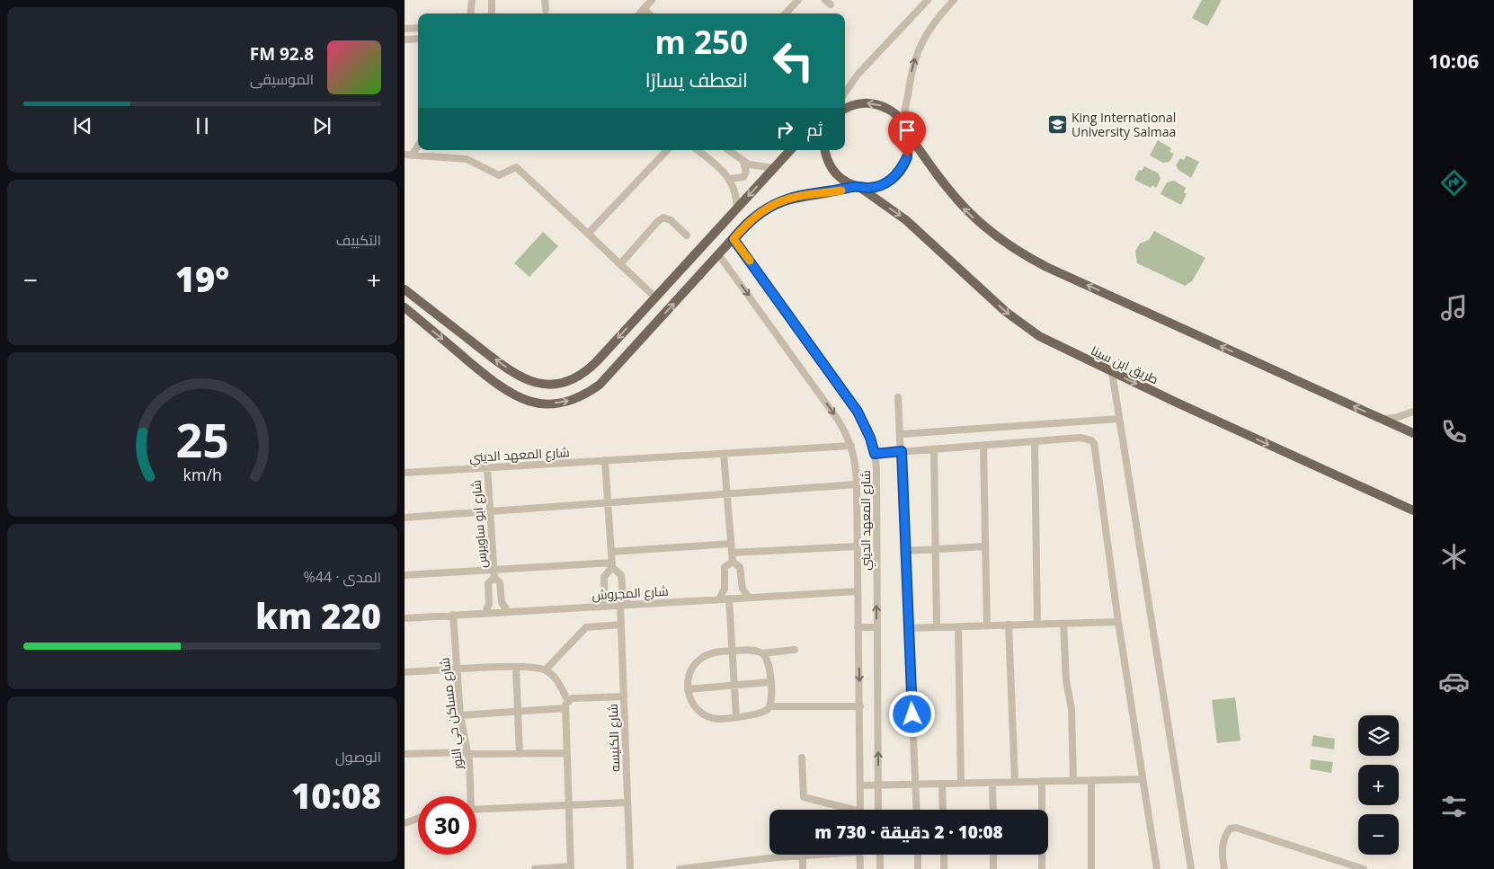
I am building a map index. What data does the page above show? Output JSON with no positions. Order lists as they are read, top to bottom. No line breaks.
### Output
{"streets":{"main road":["طريق ابن سينا"],"street":["شارع المعهد الديني","شارع ابو ساويرس","شارع المجروش","شارع مساكن حي النور","شارع الكنيسه"]},"crossings":[["شارع المعهد الديني","شارع ابو ساويرس"],["شارع المعهد الديني","شارع المجروش"],["شارع ابو ساويرس","شارع المجروش"],["شارع المجروش","شارع مساكن حي النور"],["شارع المجروش","شارع الكنيسه"]],"places":{"school or university":["King International University Salmaa"]},"page":{"tabs":"10:06","turn":["250 m","انعطف يسارًا"],"song":["92.8 FM","الموسيقى"],"then":"ثم","tile":["التكييف",["المدى · 44%","220 km"],["الوصول","10:08"]],"heat":["−","19°","+"],"map_buttons":["+","−"],"limit":"30","trip":"10:08 · 2 دقيقة · 730 m","gauge":["25","km/h"]}}
